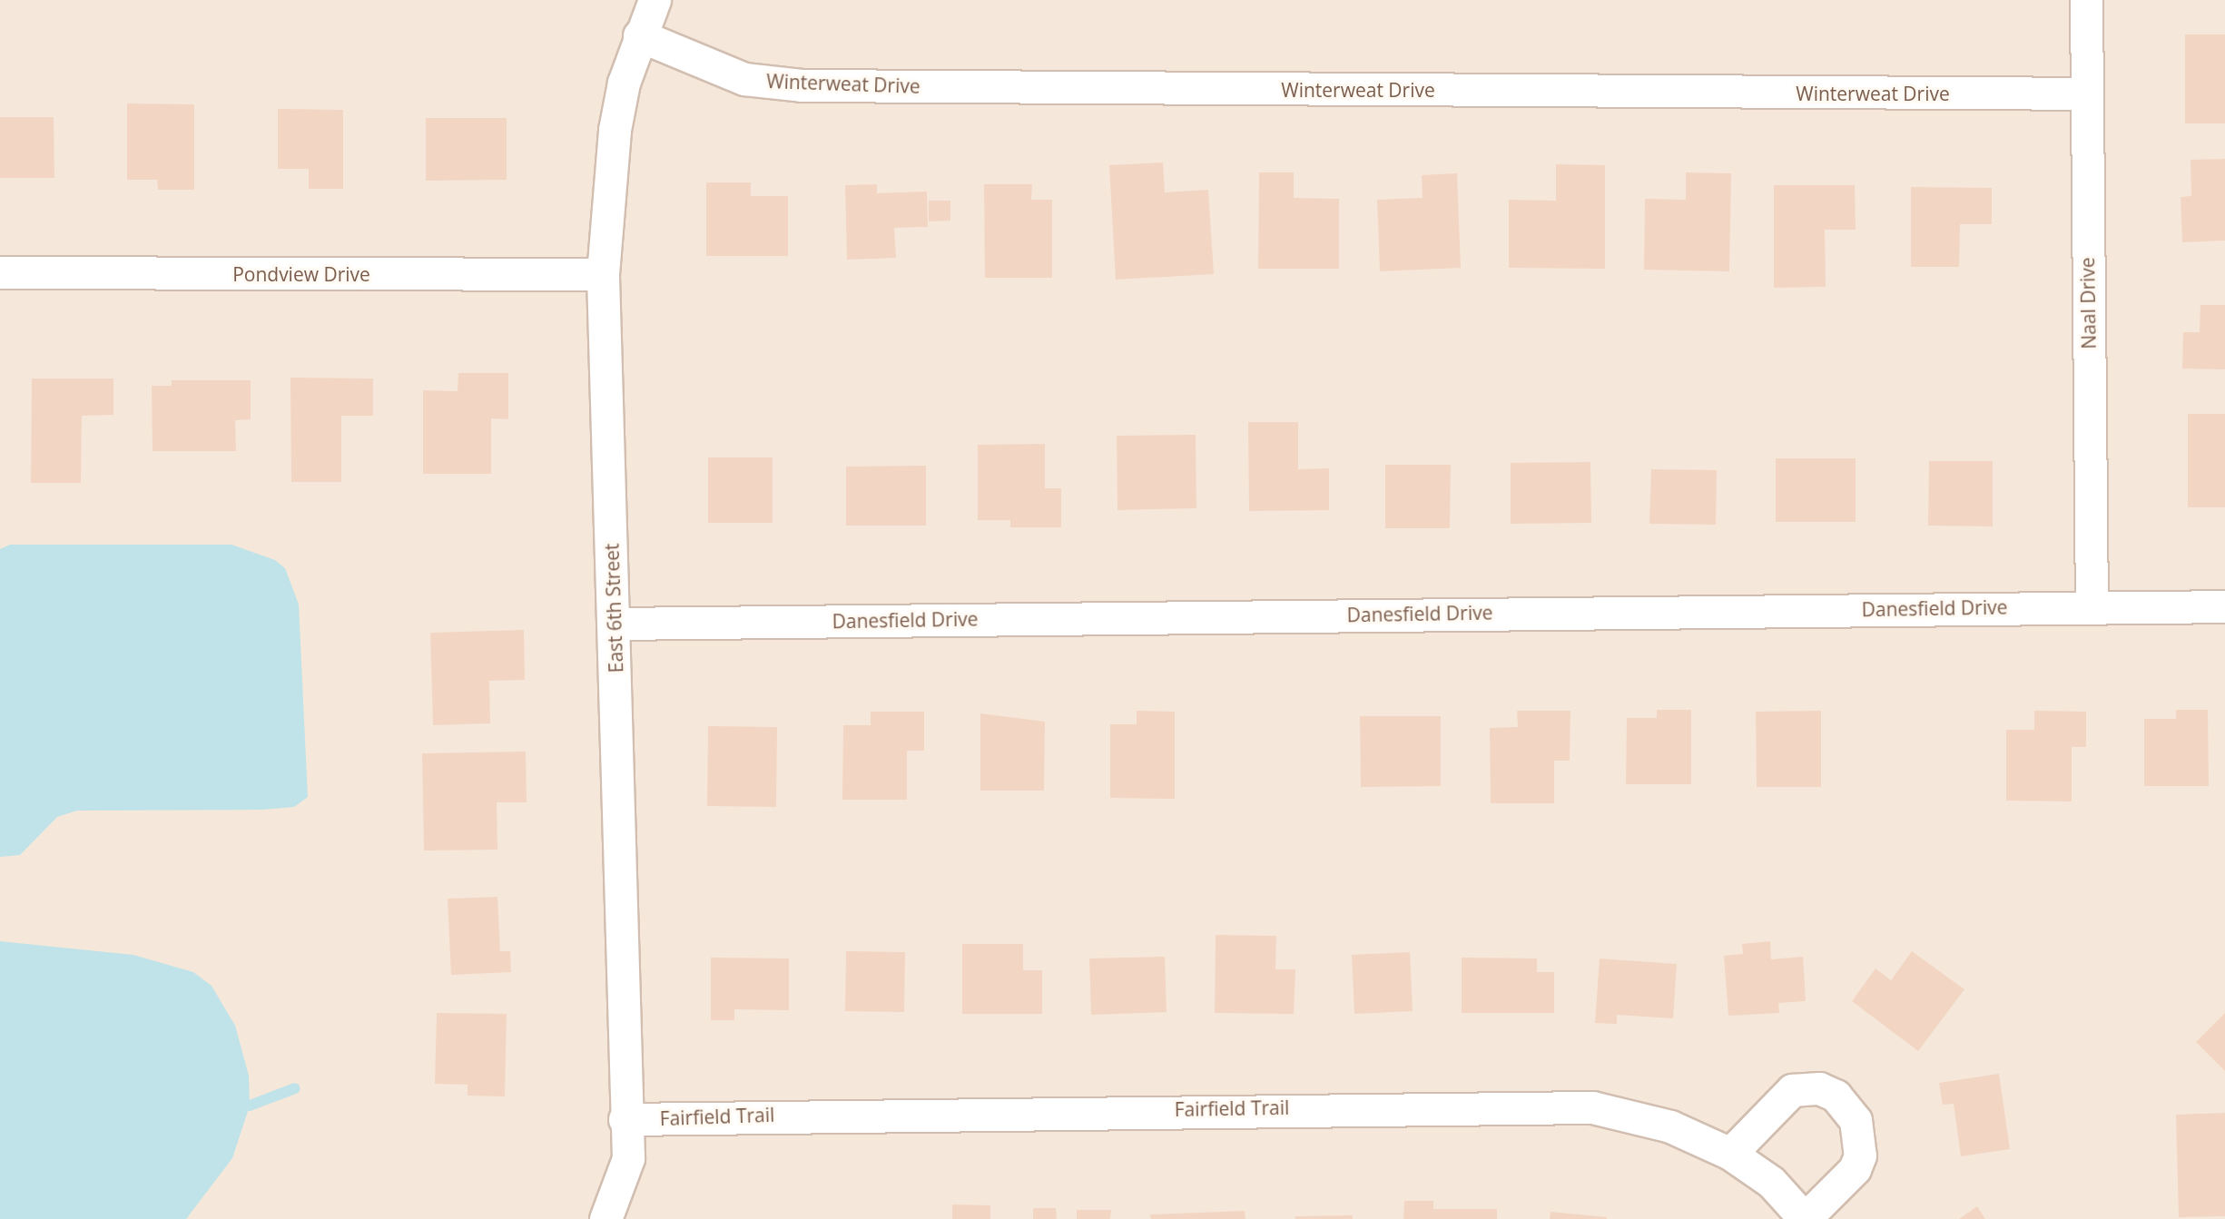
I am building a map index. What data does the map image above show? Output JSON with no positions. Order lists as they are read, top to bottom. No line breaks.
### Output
{"streets":{"street":["Winterweat Drive","Pondview Drive","Naal Drive","East 6th Street","Danesfield Drive","Fairfield Trail"]},"crossings":[["Winterweat Drive","Naal Drive"],["Winterweat Drive","East 6th Street"],["Pondview Drive","East 6th Street"],["Naal Drive","Danesfield Drive"],["East 6th Street","Danesfield Drive"],["East 6th Street","Fairfield Trail"]]}
